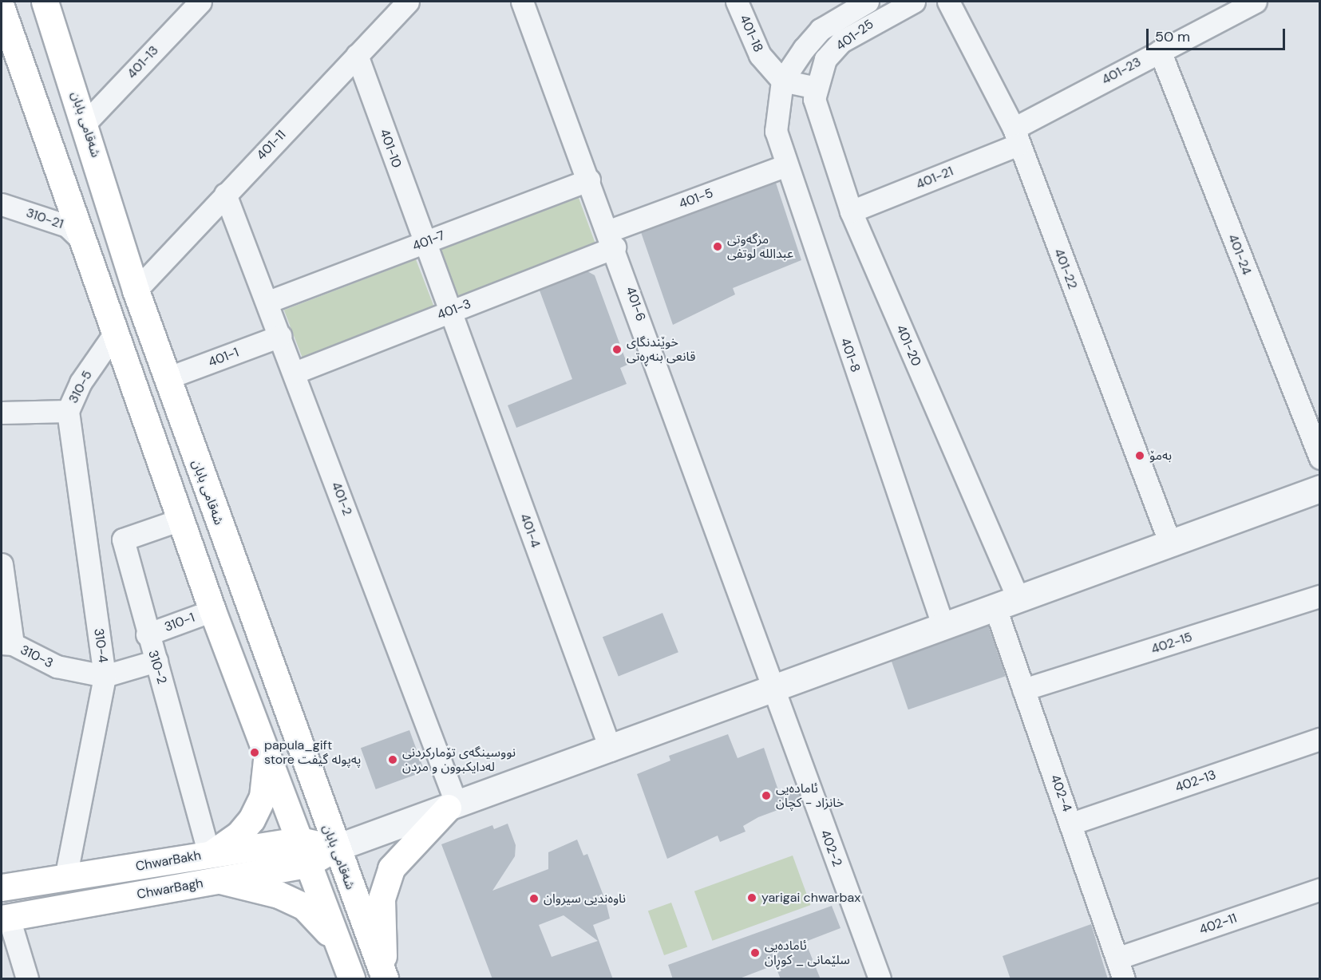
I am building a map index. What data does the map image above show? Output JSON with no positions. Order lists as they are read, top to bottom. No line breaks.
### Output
{"streets":{"main road":["شەقامی بابان","ChwarBakh","ChwarBagh"],"street":["401-18","401-25","401-13","401-23","401-11","401-10","401-21","401-5","310-21","401-7","401-24","401-22","401-6","401-3","401-20","401-8","401-1","310-5","401-2","401-4","310-1","402-15","310-4","310-3","310-2","402-13","402-4","402-2","402-11"]},"crossings":[["401-18","401-25"],["401-18","401-8"],["401-25","401-20"],["401-25","401-8"],["401-13","شەقامی بابان"],["401-23","401-21"],["401-23","401-24"],["401-23","401-22"],["شەقامی بابان","401-11"],["شەقامی بابان","401-1"],["شەقامی بابان","ChwarBakh"],["شەقامی بابان","ChwarBagh"],["401-11","401-10"],["401-11","401-2"],["401-10","401-7"],["401-10","401-3"],["401-10","401-4"],["401-21","401-22"],["401-21","401-20"],["401-5","401-6"],["401-5","401-3"],["401-5","401-8"],["401-7","401-6"],["401-7","401-2"],["401-6","401-3"],["401-6","402-2"],["401-3","401-2"],["401-3","401-4"],["401-20","402-4"],["401-1","401-2"],["310-5","310-4"],["310-1","310-2"],["402-15","402-4"],["310-4","310-3"],["310-4","ChwarBakh"],["310-3","310-2"],["310-2","ChwarBakh"],["402-13","402-4"],["402-4","402-11"],["ChwarBakh","ChwarBagh"]],"places":["مزگەوتی عبداللە لوتفی","خوێندنگای قانعی بنەڕەتی","بەمۆ","papula_gift store پەپولە گیفت","نووسینگەی تۆمارکردنی لەدایکبوون و مردن","ئامادەیی خانزاد - کچان","yarigai chwarbax","ناوەندیی سیروان","ئامادەیی سلێمانی _ کوڕان"],"scale_bar":"50 m"}
